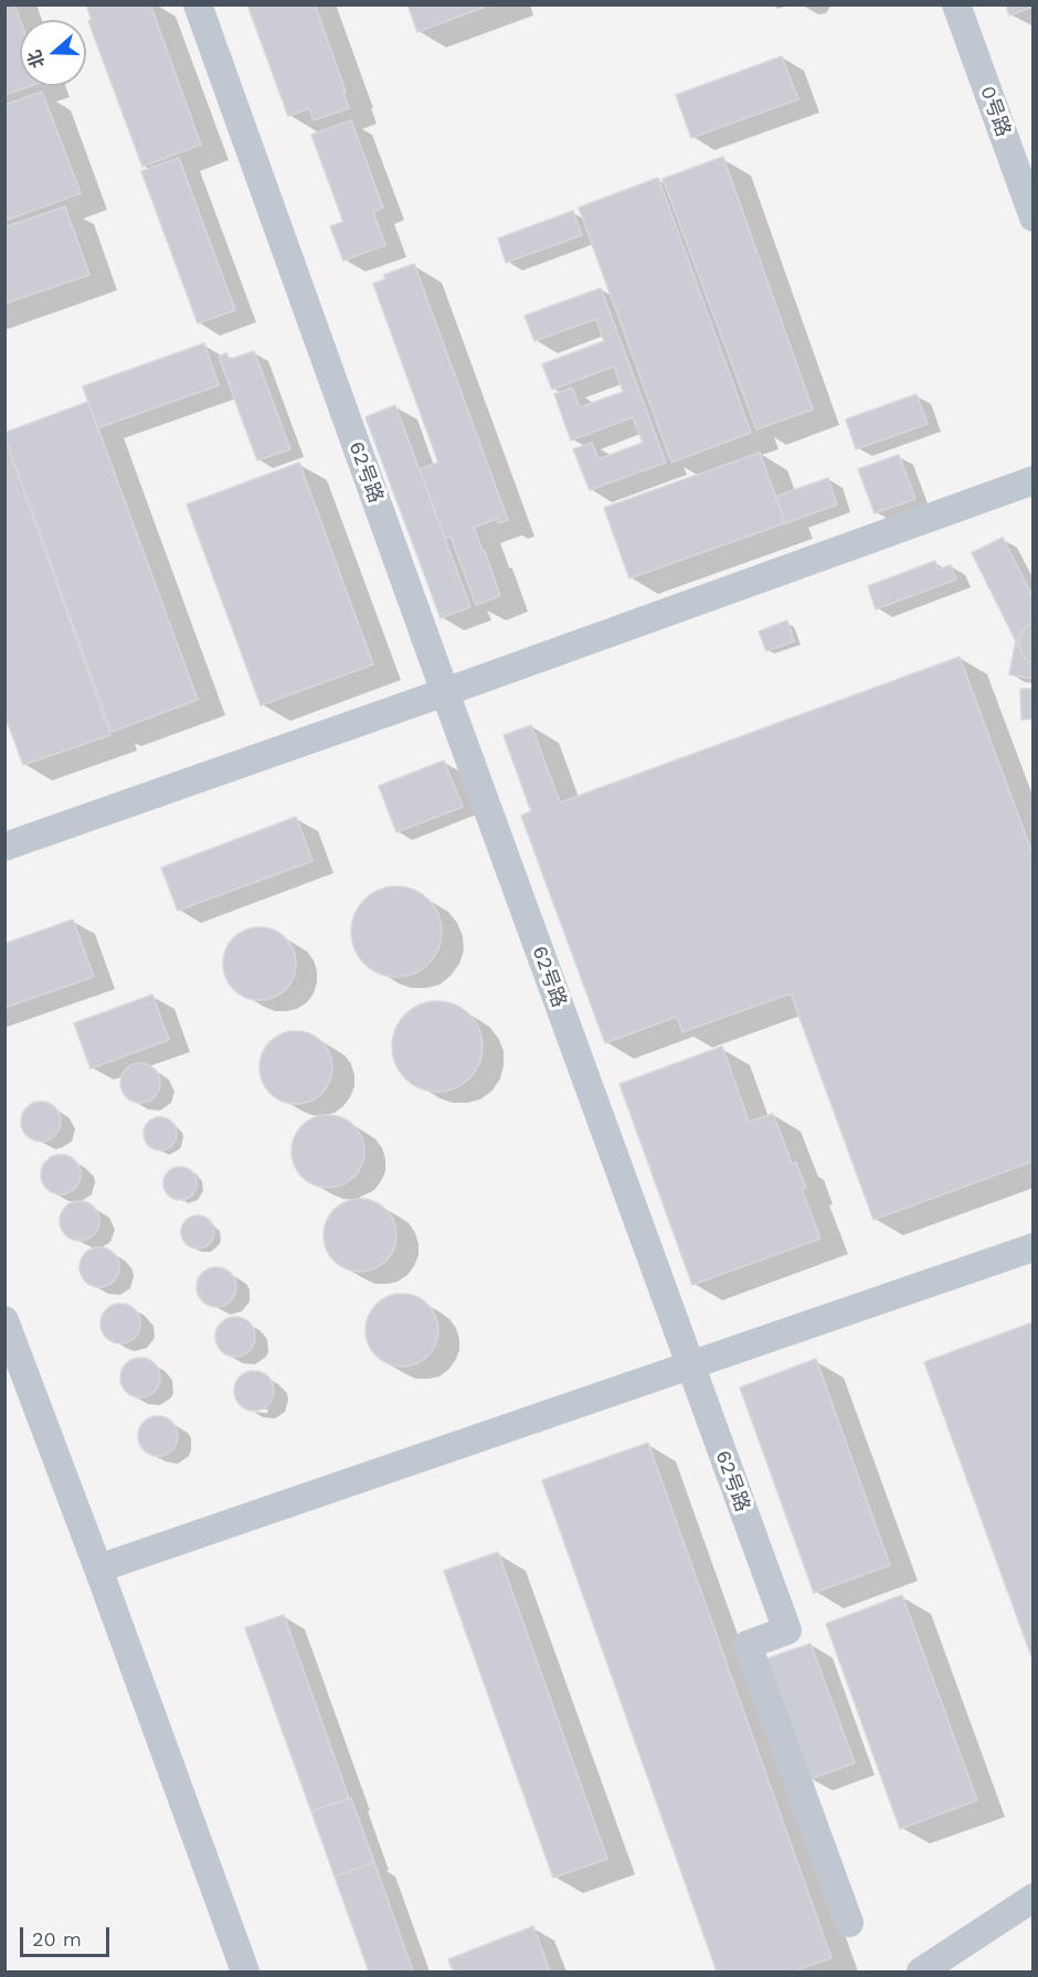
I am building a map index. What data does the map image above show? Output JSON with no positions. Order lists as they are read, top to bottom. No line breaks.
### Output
{"streets":{"street":["0号路","62号路"]},"scale_bar":"20 m","north":"left"}
